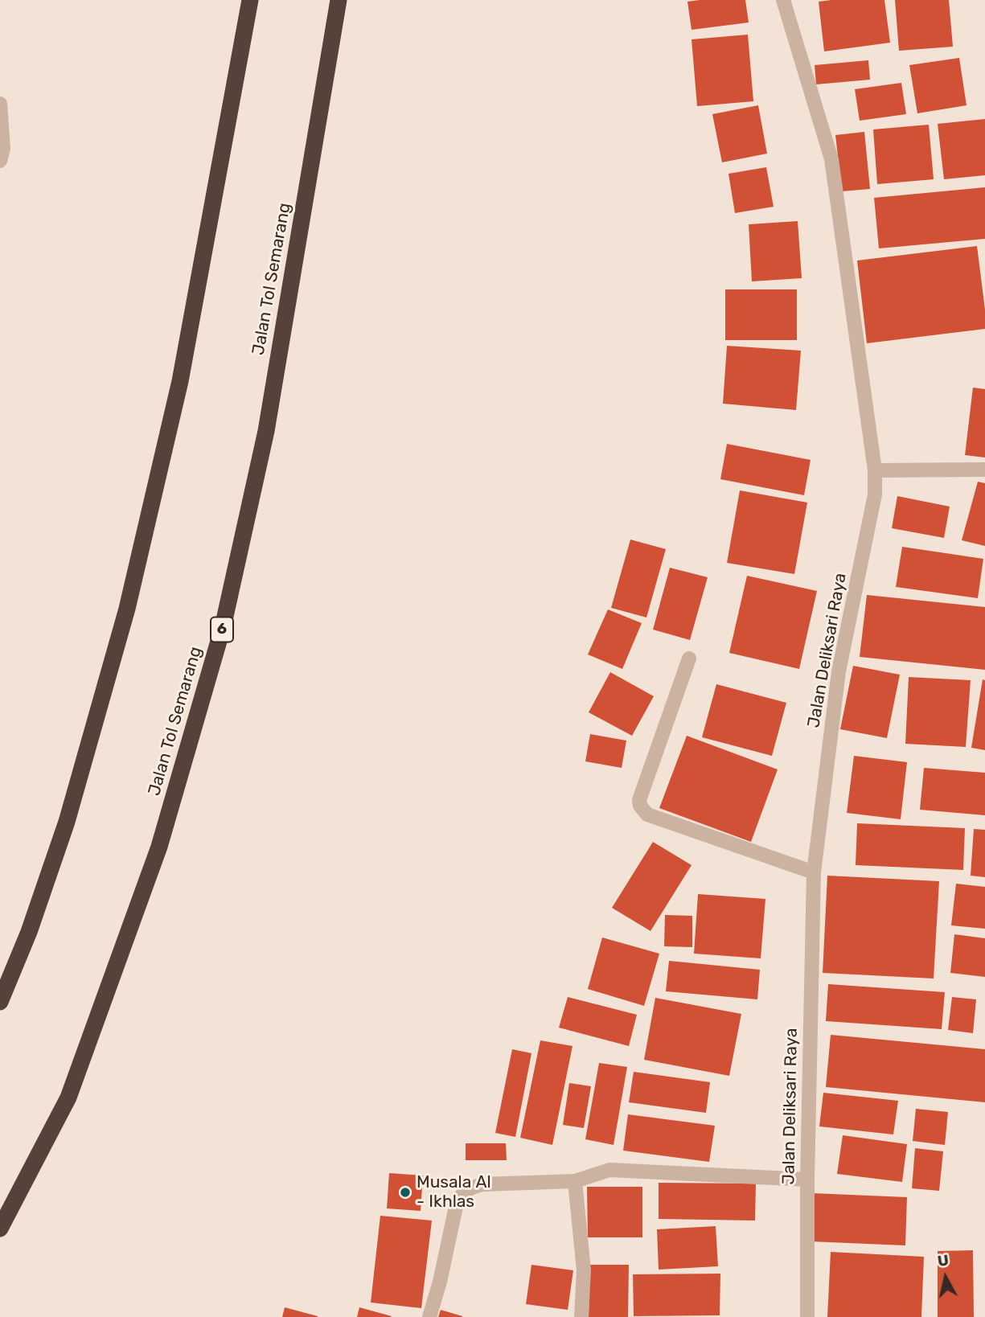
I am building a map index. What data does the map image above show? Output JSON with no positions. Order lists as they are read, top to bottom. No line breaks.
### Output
{"streets":{"highway":["Jalan Tol Semarang","6"],"street":["Jalan Deliksari Raya"]},"places":["Musala Al - Ikhlas"],"north":"top"}
